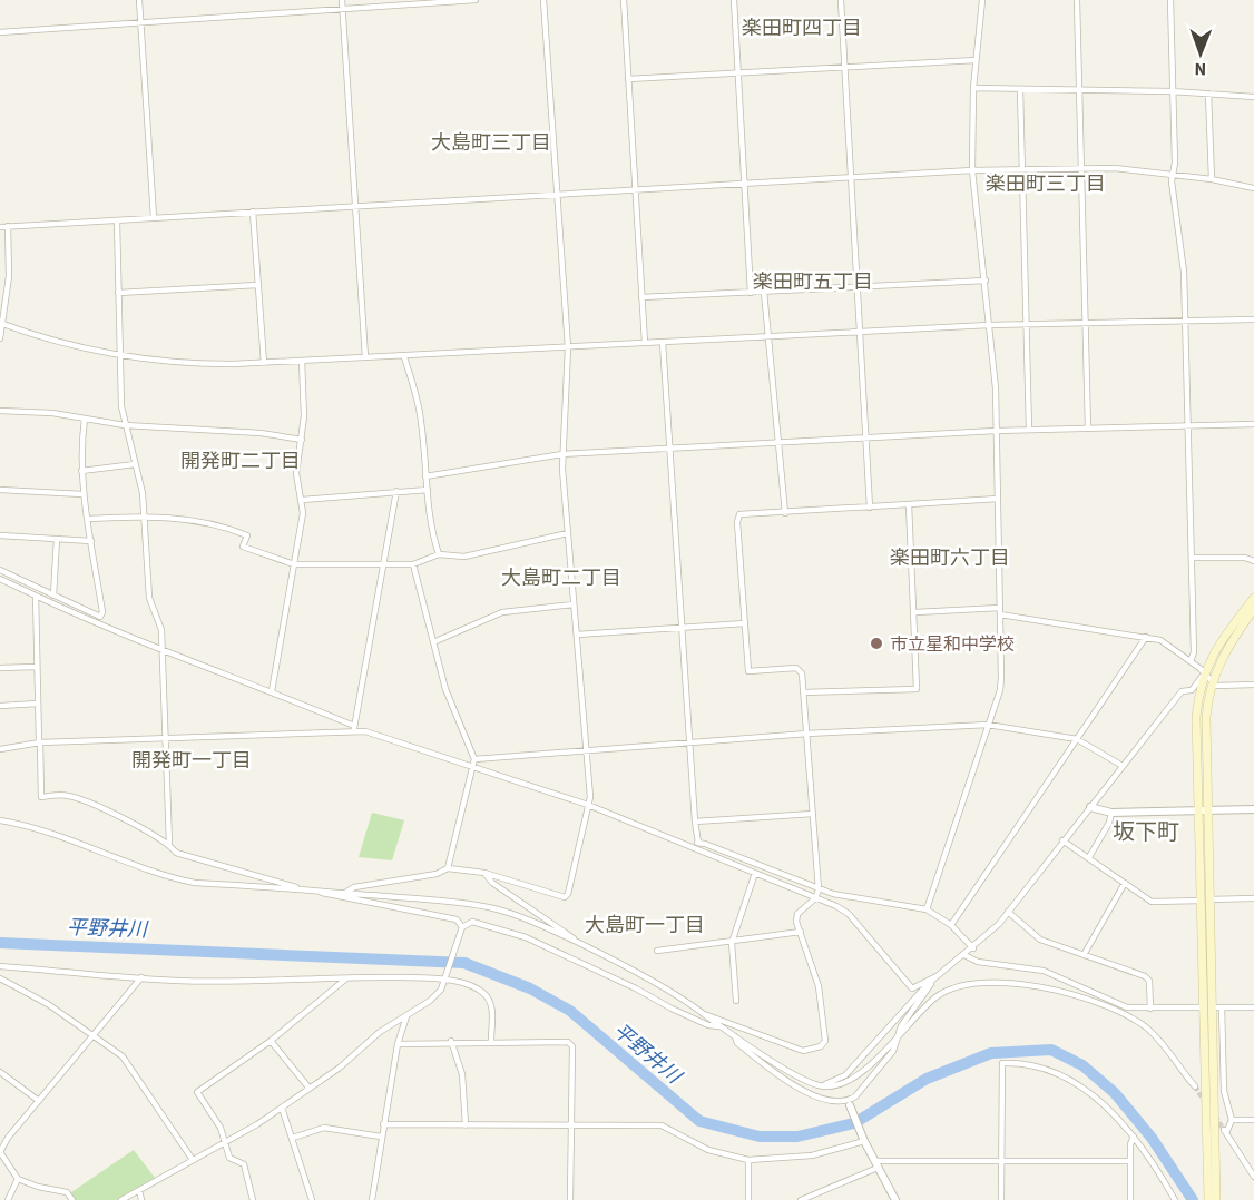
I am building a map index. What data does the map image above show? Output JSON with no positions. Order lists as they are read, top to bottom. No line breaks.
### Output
{"districts":["楽田町四丁目","大島町三丁目","楽田町三丁目","楽田町五丁目","開発町二丁目","楽田町六丁目","大島町二丁目","開発町一丁目","坂下町","大島町一丁目"],"water":["平野井川"],"places":["市立星和中学校"],"north":"bottom"}
